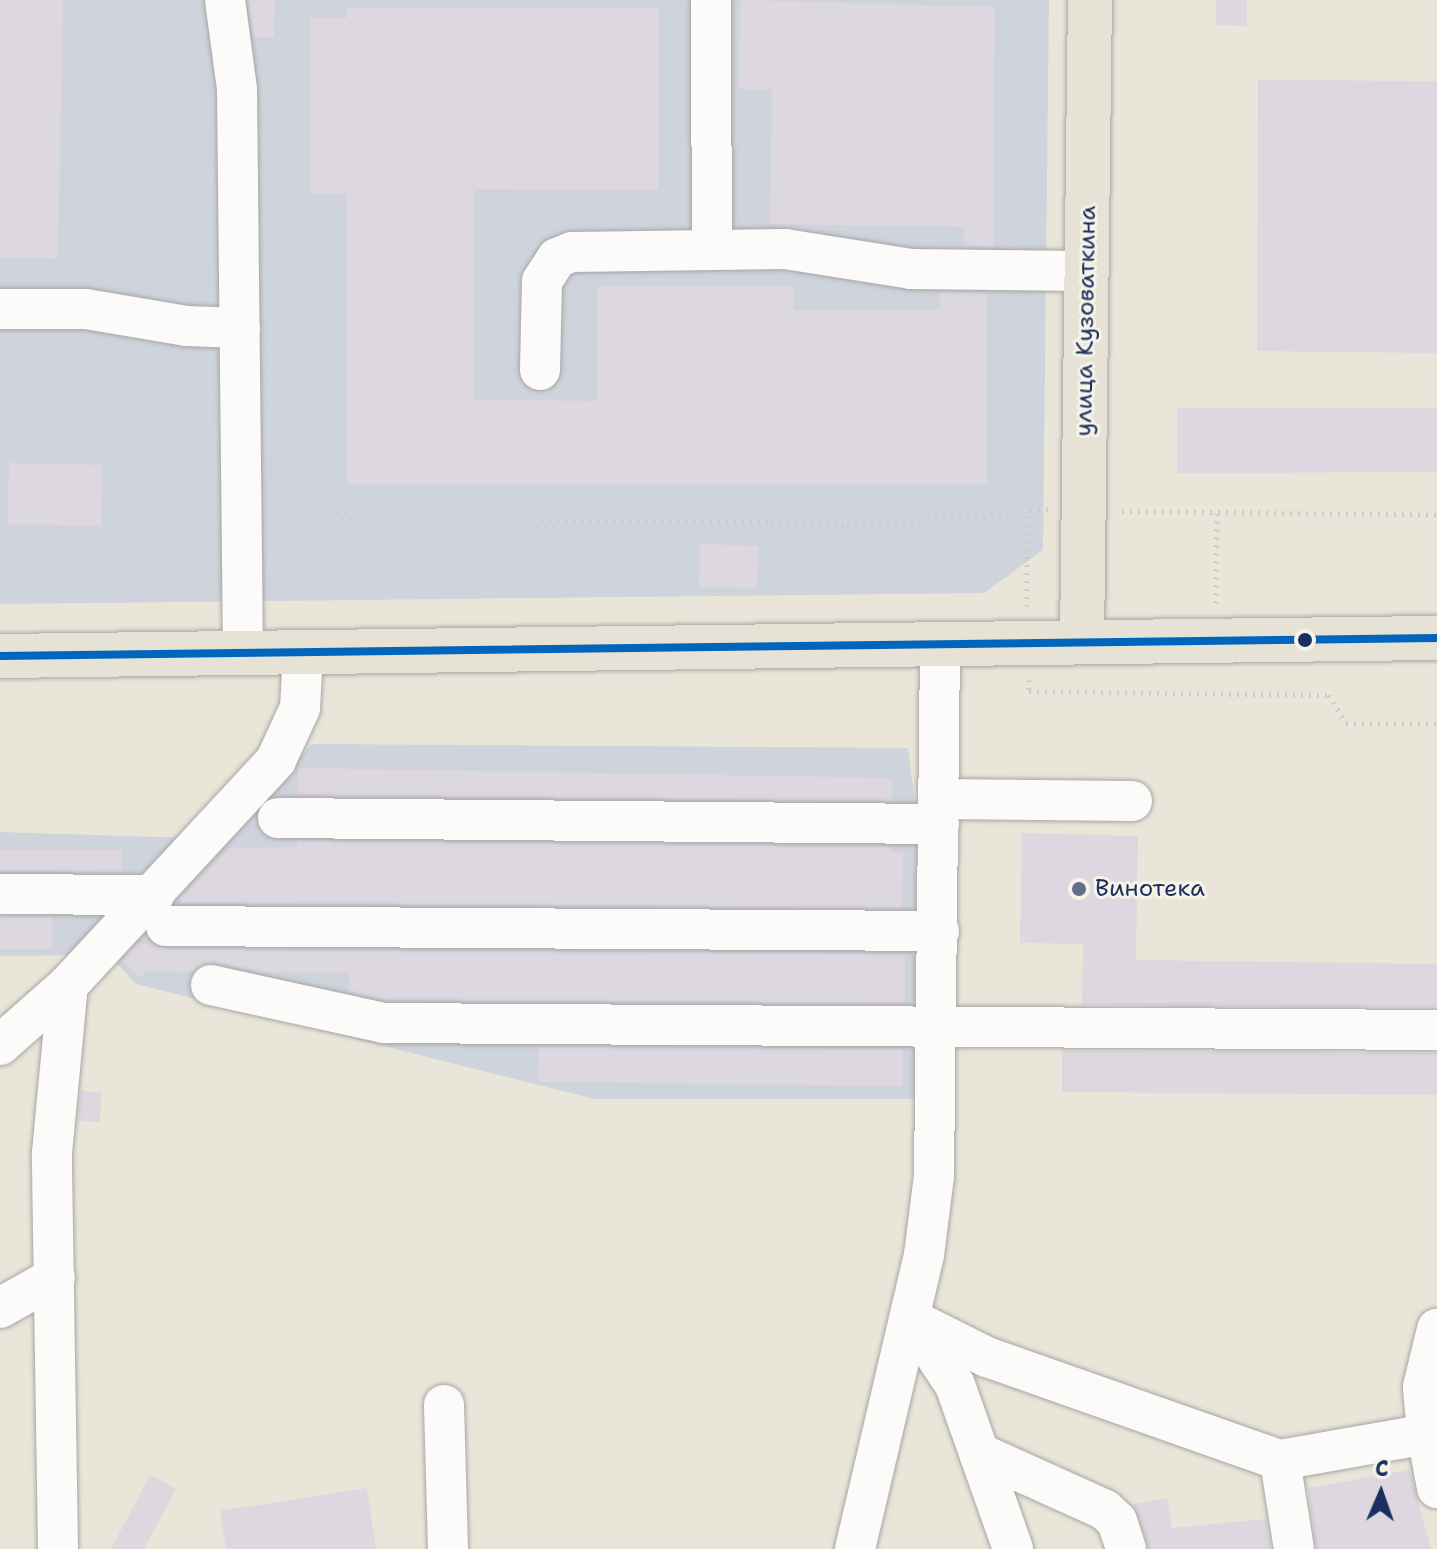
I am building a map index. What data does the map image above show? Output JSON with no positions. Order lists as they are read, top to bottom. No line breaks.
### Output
{"streets":{"main road":["улица Кузоваткина"]},"places":["Винотека"],"north":"top"}
